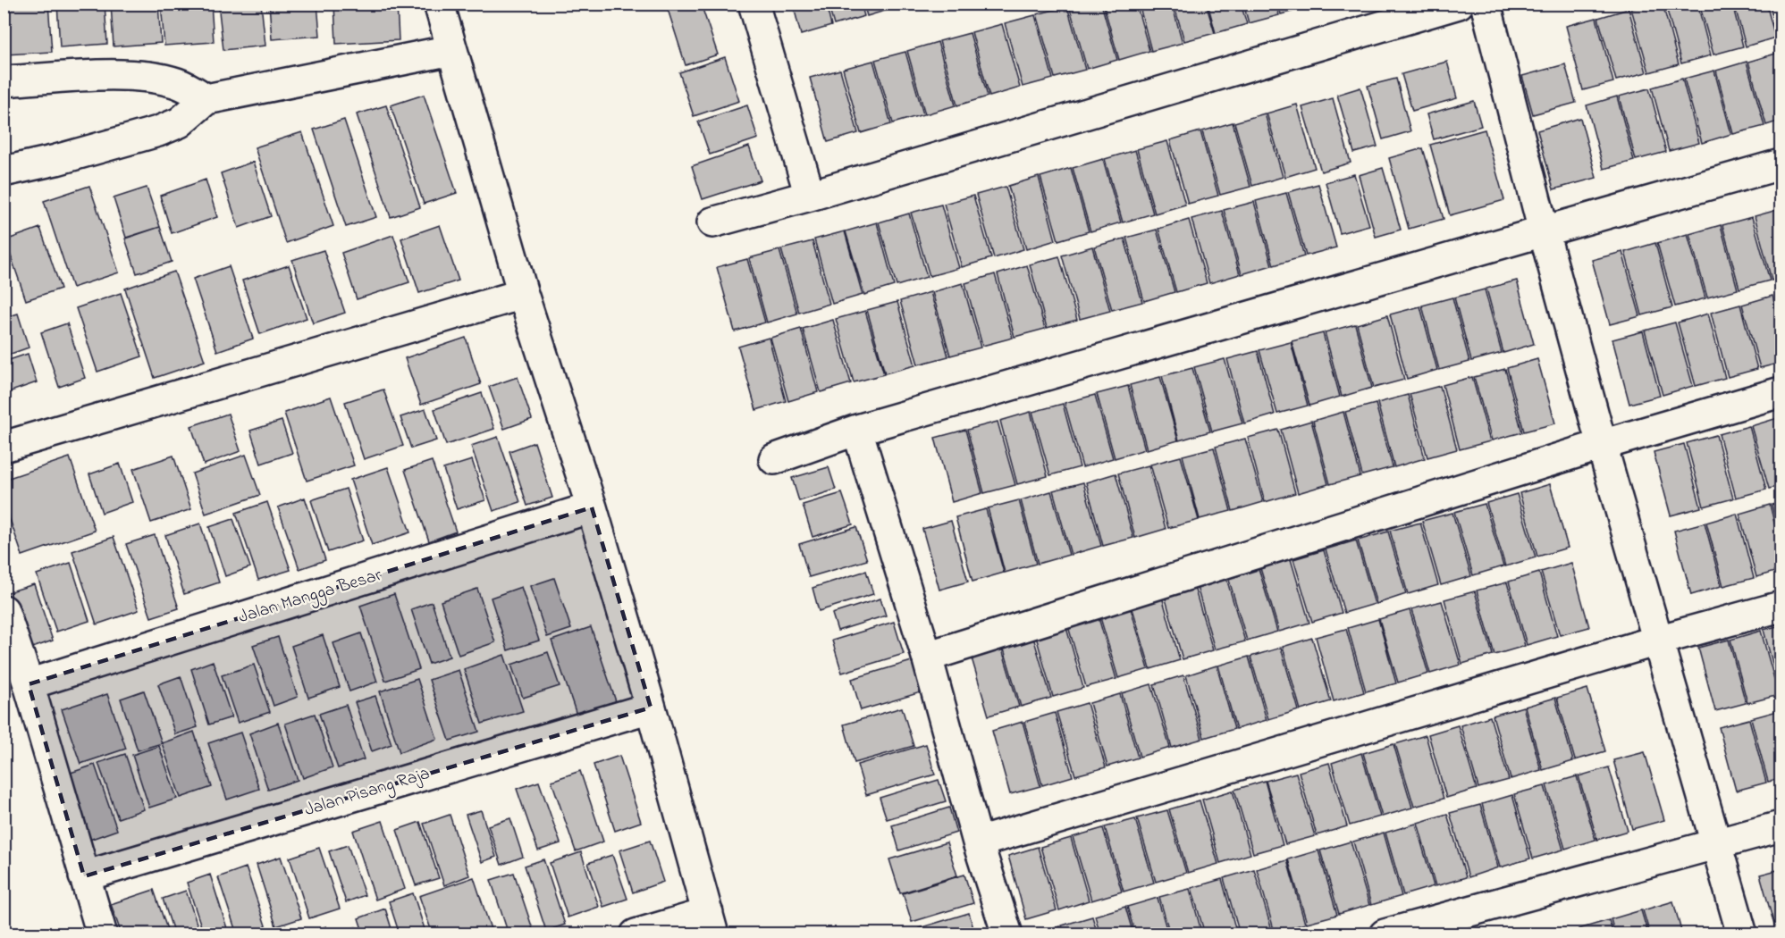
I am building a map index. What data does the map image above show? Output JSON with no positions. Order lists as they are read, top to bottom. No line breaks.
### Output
{"streets":{"street":["Jalan Mangga Besar","Jalan Pisang Raja"]}}
